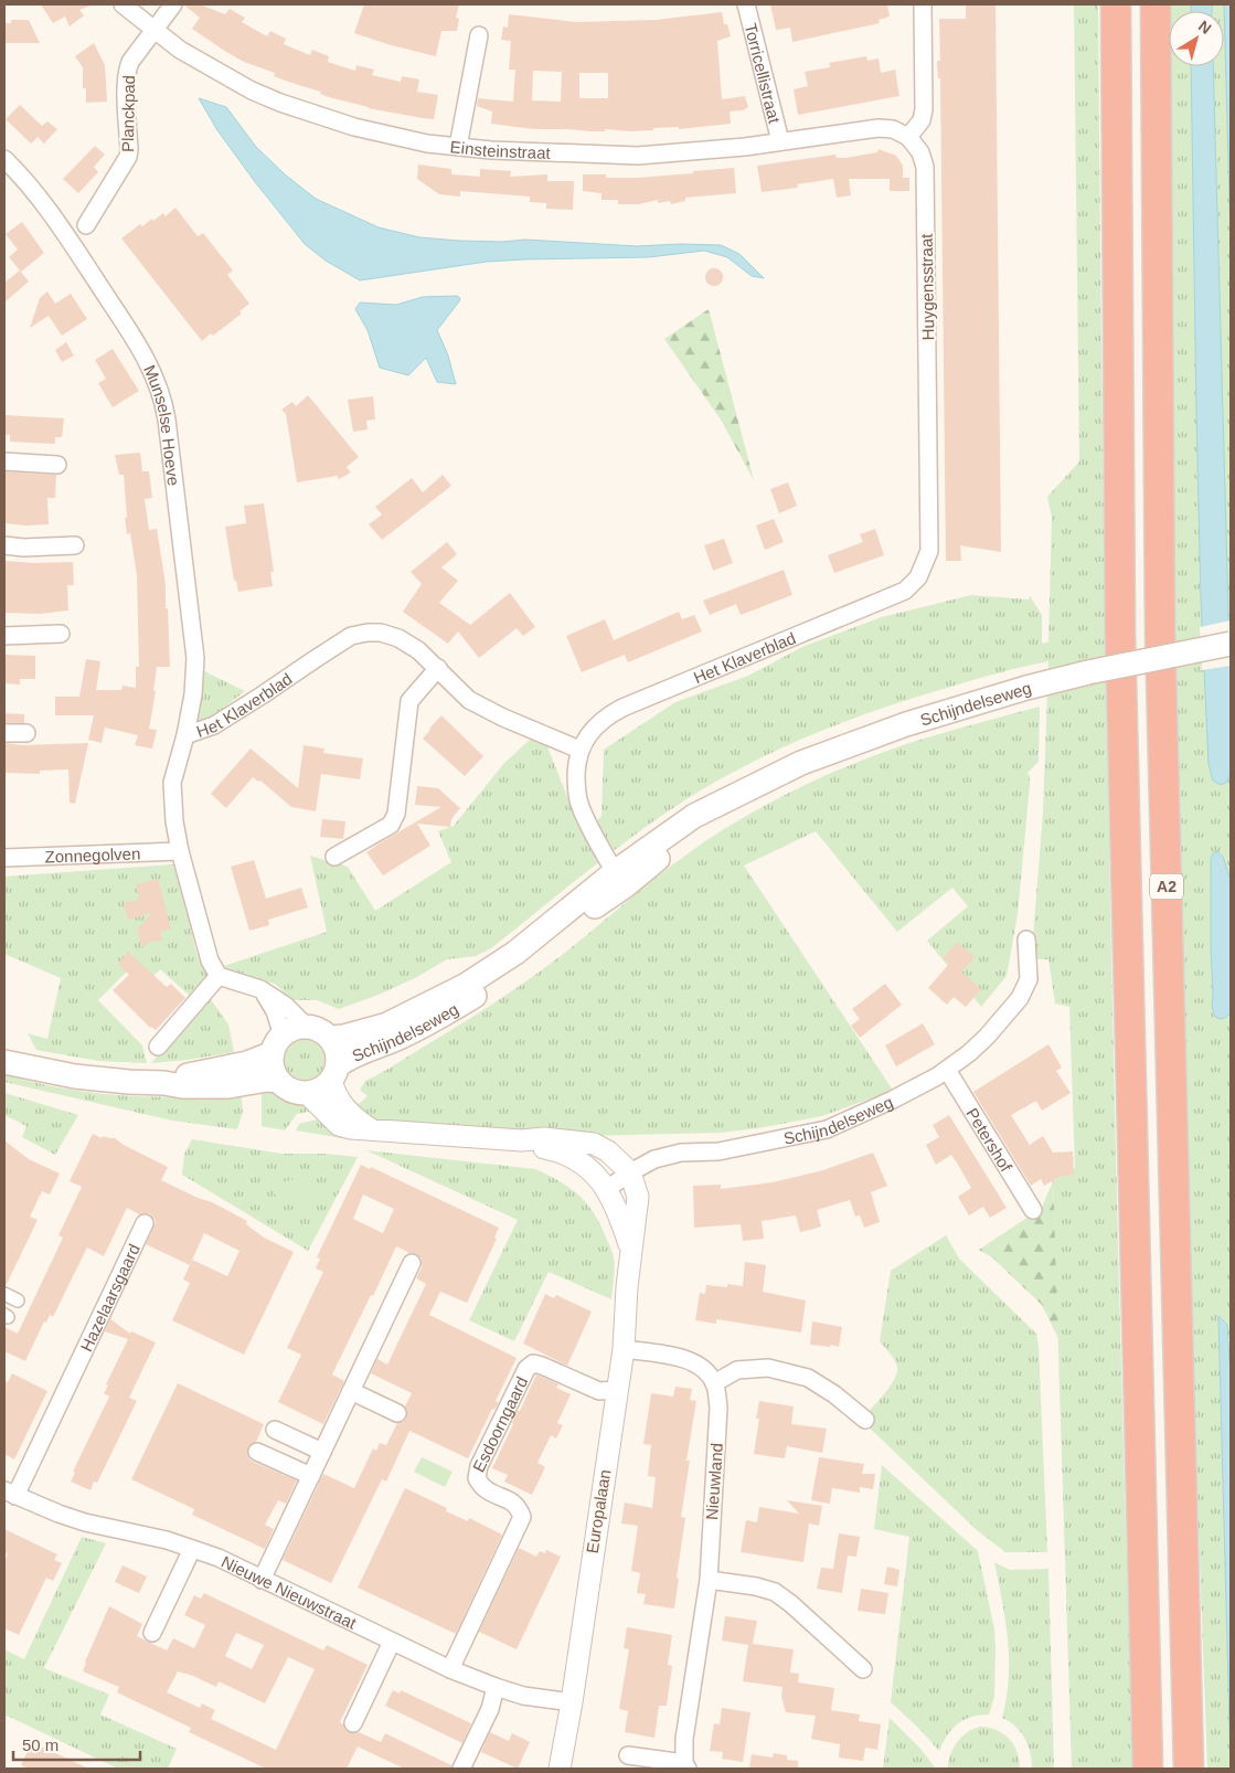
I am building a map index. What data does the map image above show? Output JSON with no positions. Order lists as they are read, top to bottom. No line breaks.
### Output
{"streets":{"highway":["A2"],"main road":["Schijndelseweg"],"street":["Torricellistraat","Planckpad","Einsteinstraat","Huygensstraat","Munselse Hoeve","Het Klaverblad","Zonnegolven","Petershof","Hazelaarsgaard","Esdoorngaard","Nieuwland","Europalaan","Nieuwe Nieuwstraat"]},"crossings":[["Torricellistraat","Einsteinstraat"],["Planckpad","Einsteinstraat"],["Einsteinstraat","Huygensstraat"],["Huygensstraat","Het Klaverblad"],["Munselse Hoeve","Het Klaverblad"],["Het Klaverblad","Schijndelseweg"],["Het Klaverblad","Zonnegolven"],["Schijndelseweg","Petershof"],["Schijndelseweg","Europalaan"],["Hazelaarsgaard","Nieuwe Nieuwstraat"],["Esdoorngaard","Europalaan"],["Esdoorngaard","Nieuwe Nieuwstraat"],["Europalaan","Nieuwe Nieuwstraat"]],"scale_bar":"50 m","north":"top right"}
